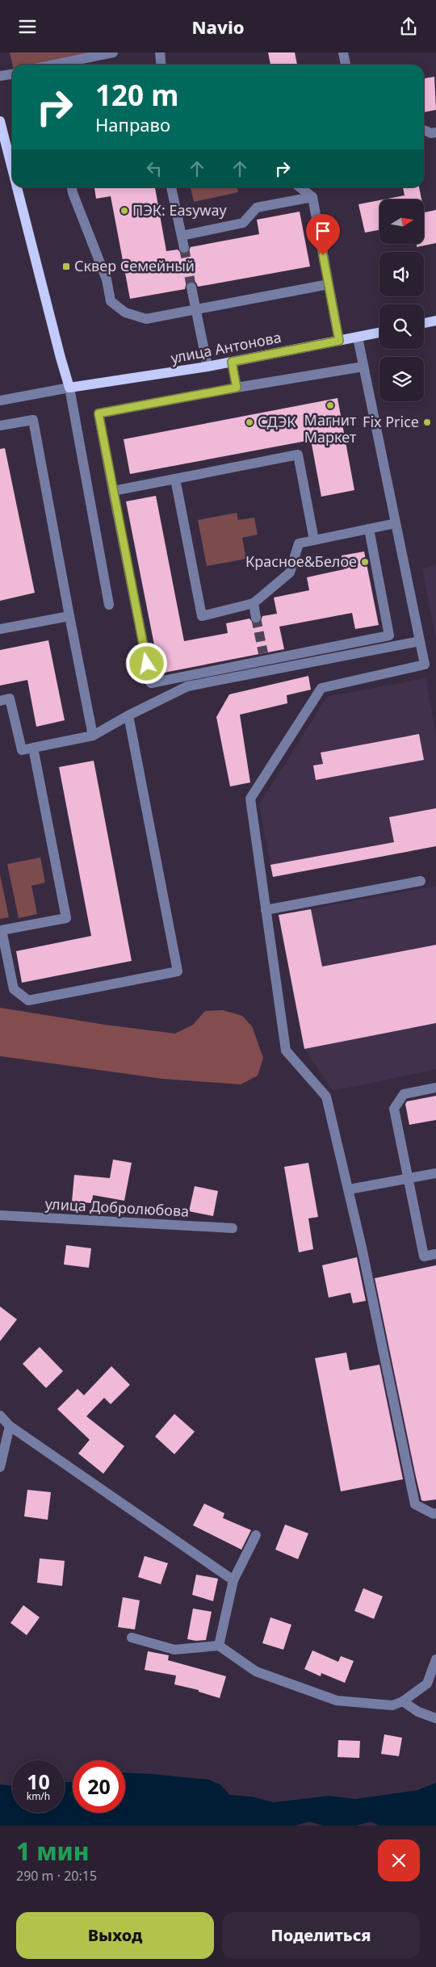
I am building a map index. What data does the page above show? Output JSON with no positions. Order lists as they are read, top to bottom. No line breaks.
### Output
{"streets":{"main road":["улица Антонова"],"street":["улица Добролюбова"]},"places":{"other":["ПЭК: Easyway","Магнит Маркет","СДЭК","Fix Price","Красное&Белое"],"transit":["Сквер Семейный"]},"north":"right","page":{"header":"Navio","turn":["120 m","Направо"],"speed":"10 km/h","limit":"20","heading":["1 мин","290 m · 20:15"],"buttons":["Выход","Поделиться"]}}
